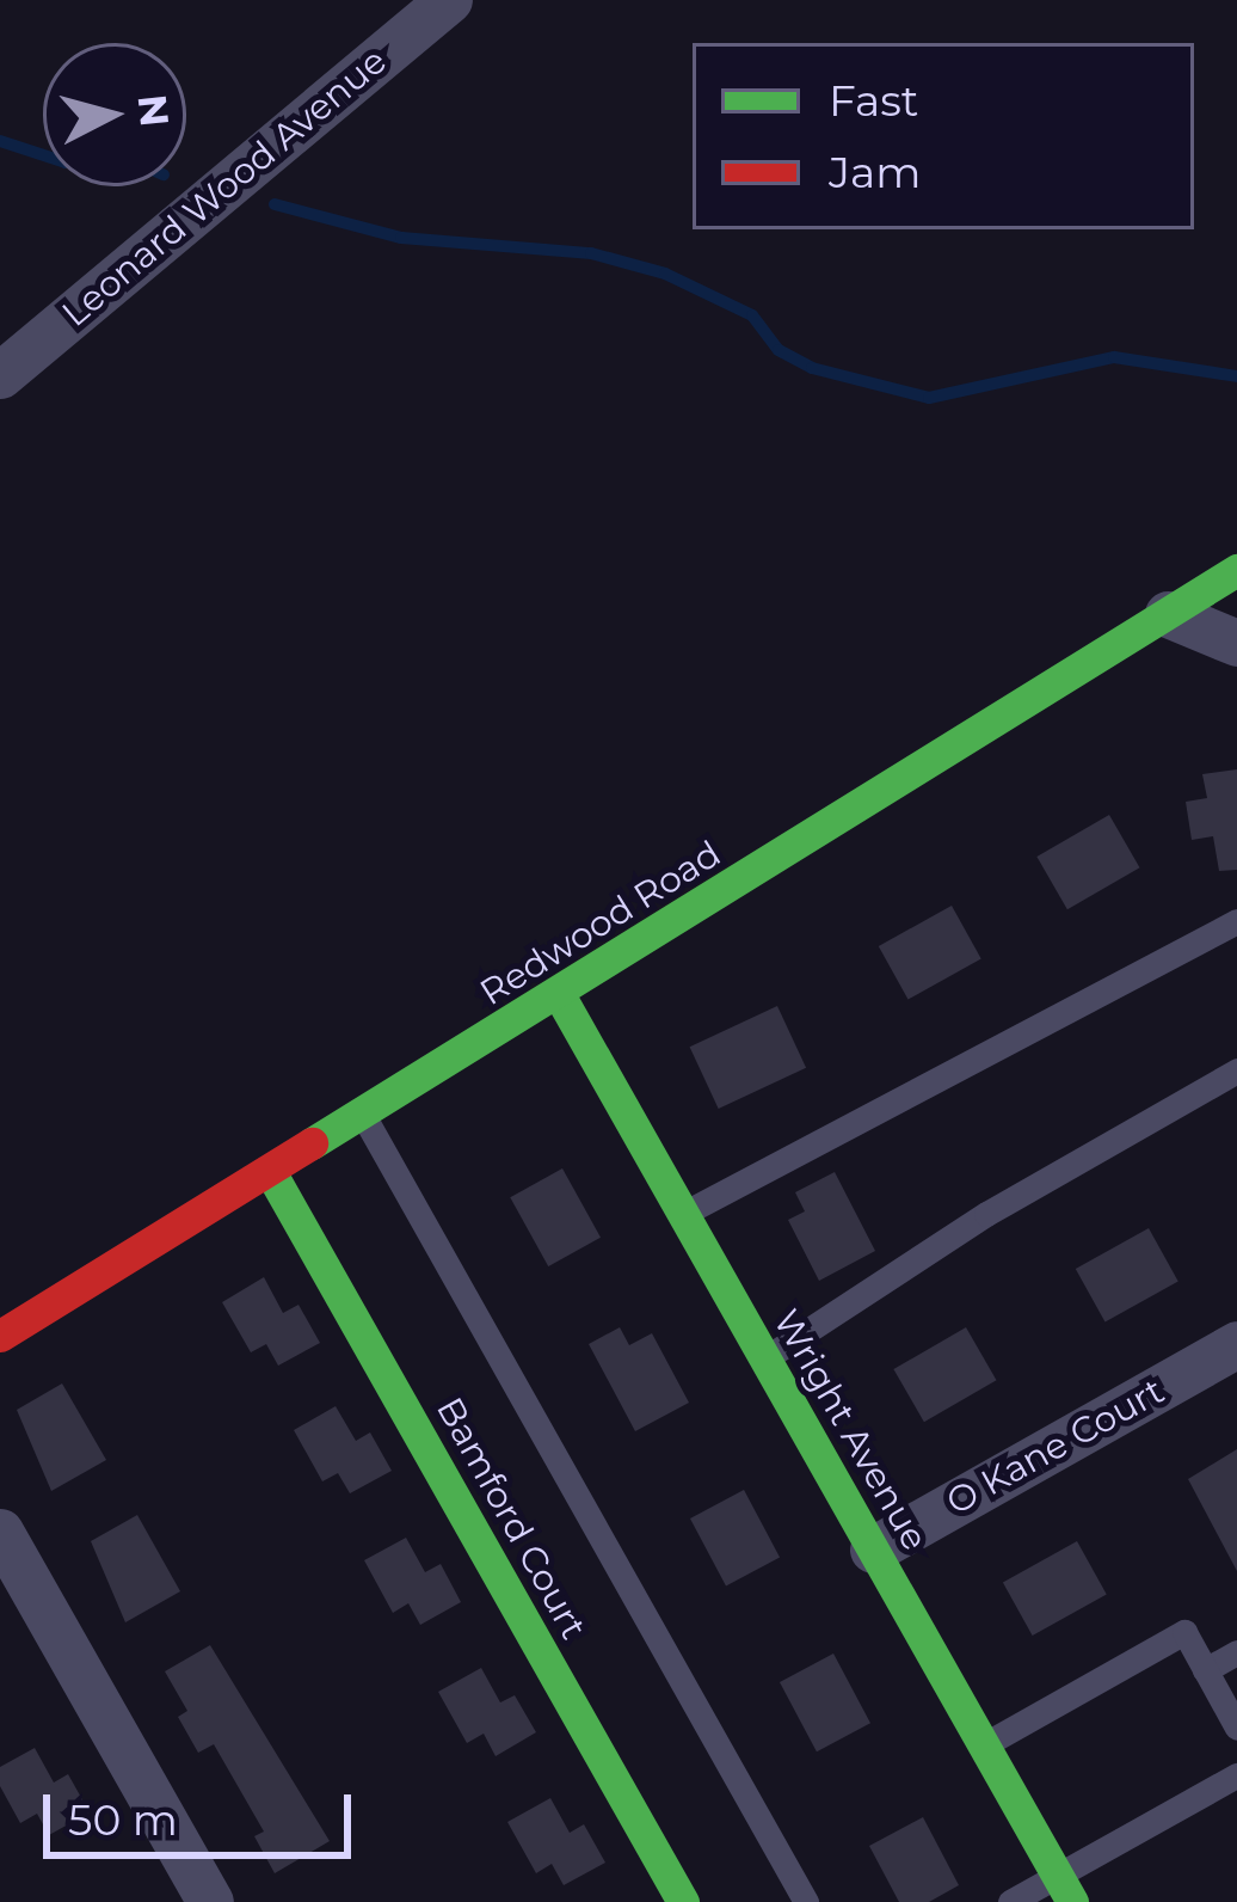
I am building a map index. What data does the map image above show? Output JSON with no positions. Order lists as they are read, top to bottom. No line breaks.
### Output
{"streets":{"street":["Leonard Wood Avenue","Redwood Road","Wright Avenue","O Kane Court","Bamford Court"]},"crossings":[["Redwood Road","Wright Avenue"],["Redwood Road","Bamford Court"],["Wright Avenue","O Kane Court"]],"legend":["Fast","Jam"],"scale_bar":"50 m","north":"right"}
